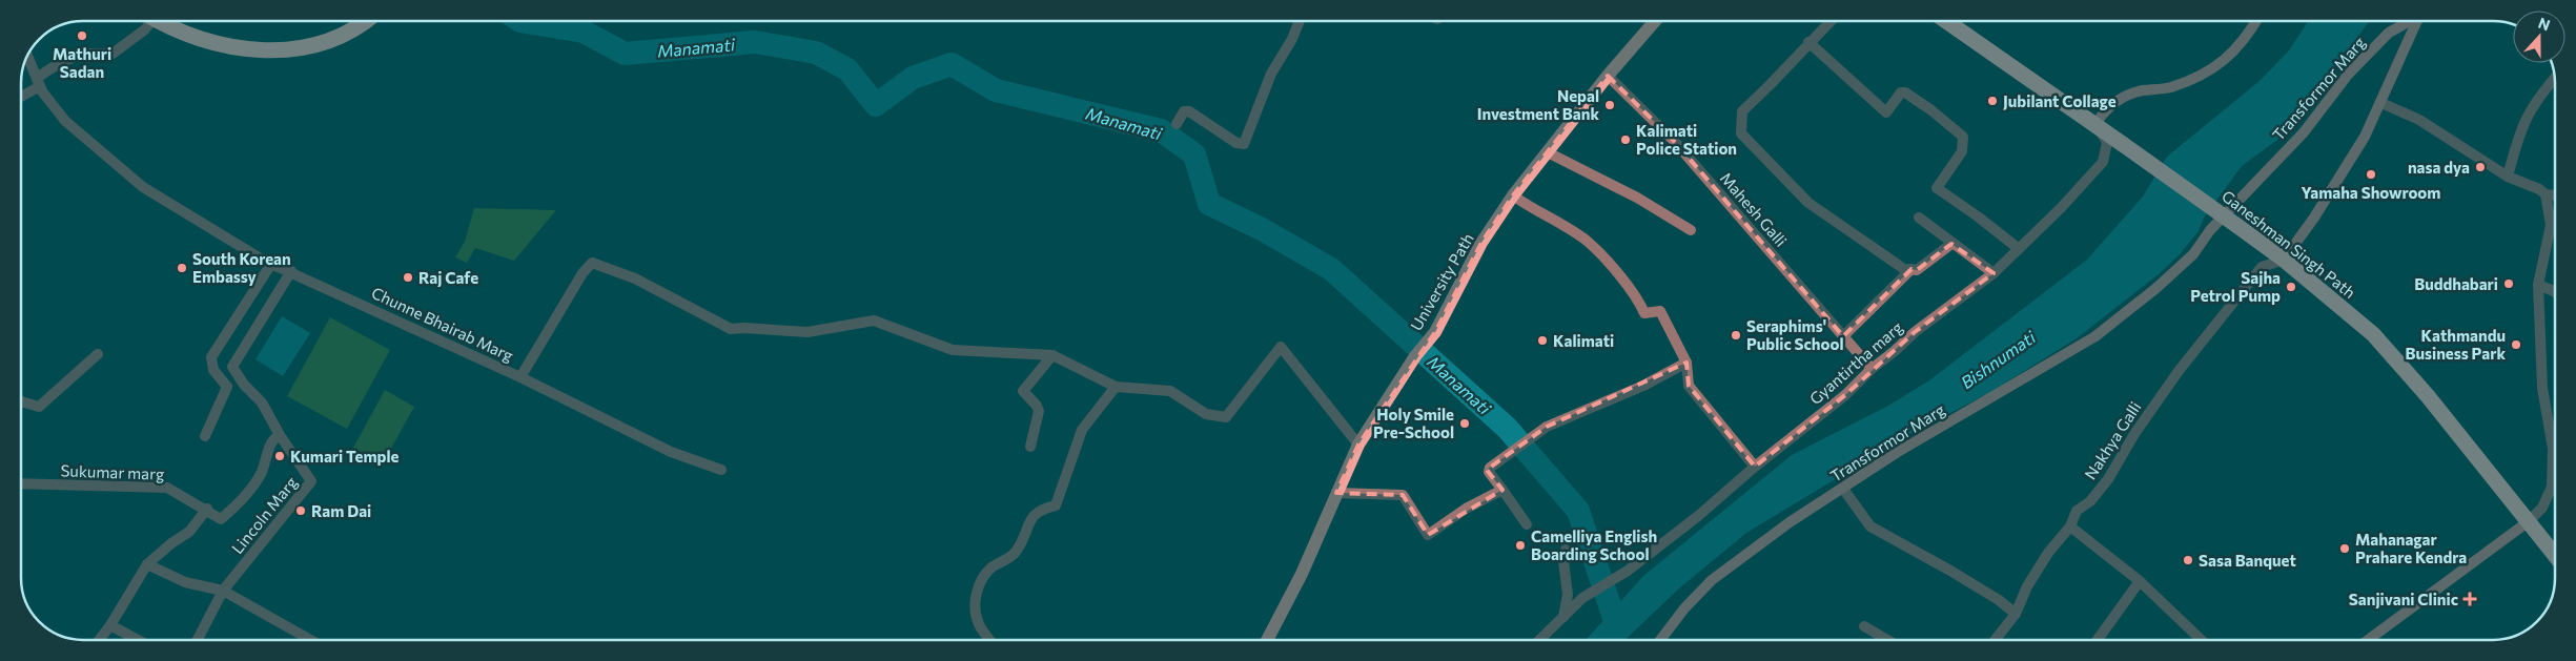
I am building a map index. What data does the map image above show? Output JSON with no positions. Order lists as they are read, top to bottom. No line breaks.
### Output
{"streets":{"highway":["Ganeshman Singh Path"],"main road":["Transformor Marg","University Path"],"street":["Mahesh Galli","Chunne Bhairab Marg","Gyantirtha marg","Nakhya Galli","Sukumar marg","Lincoln Marg"]},"crossings":[["Mahesh Galli","University Path"],["Mahesh Galli","Gyantirtha marg"],["Ganeshman Singh Path","Gyantirtha marg"],["Ganeshman Singh Path","Nakhya Galli"],["University Path","Chunne Bhairab Marg"],["Chunne Bhairab Marg","Lincoln Marg"],["Sukumar marg","Lincoln Marg"]],"water":["Manamati","Bishnumati"],"places":{"other":["Mathuri Sadan","Jubilant Collage","Nepal Investment Bank","Kalimati Police Station","nasa dya","Yamaha Showroom","South Korean Embassy","Raj Cafe","Buddhabari","Sajha Petrol Pump","Seraphims' Public School","Kalimati","Kathmandu Business Park","Holy Smile Pre-School","Kumari Temple","Ram Dai","Camelliya English Boarding School","Mahanagar Prahare Kendra","Sasa Banquet"],"health":["Sanjivani Clinic"]},"north":"top"}
